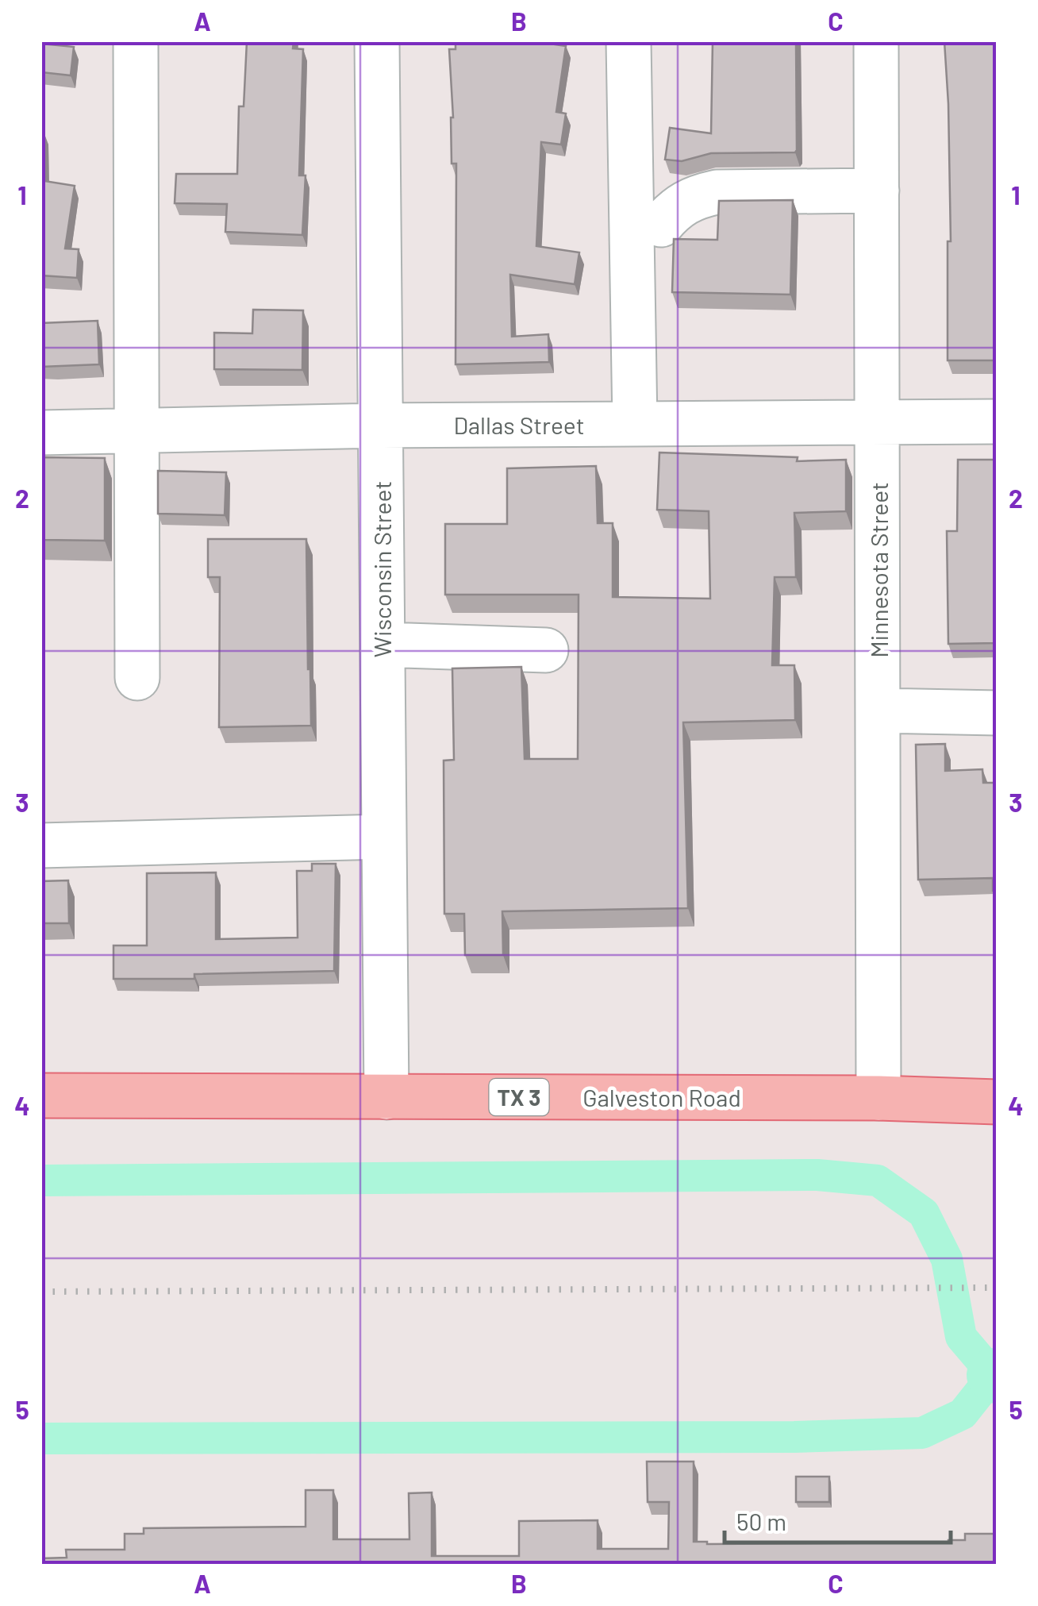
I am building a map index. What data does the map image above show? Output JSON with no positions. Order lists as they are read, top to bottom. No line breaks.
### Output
{"streets":{"main road":["TX 3","Galveston Road"],"street":["Dallas Street","Wisconsin Street","Minnesota Street"]},"crossings":[["Dallas Street","Wisconsin Street"],["Dallas Street","Minnesota Street"],["Wisconsin Street","Galveston Road"],["Minnesota Street","Galveston Road"]],"scale_bar":"50 m","grid":{"columns":["A","B","C"],"rows":["1","2","3","4","5"]}}
